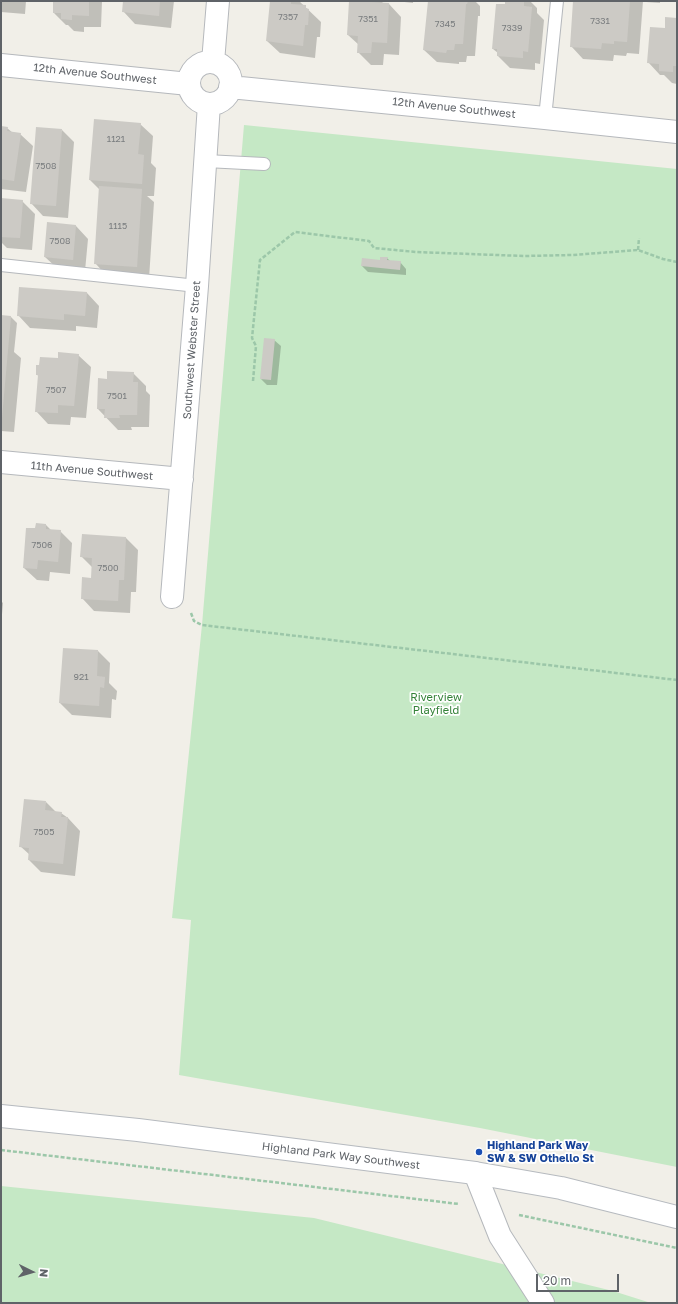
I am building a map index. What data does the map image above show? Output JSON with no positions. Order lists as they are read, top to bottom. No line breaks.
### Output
{"streets":{"street":["12th Avenue Southwest","Southwest Webster Street","11th Avenue Southwest","Highland Park Way Southwest"]},"crossings":[["12th Avenue Southwest","Southwest Webster Street"],["Southwest Webster Street","11th Avenue Southwest"]],"parks":["Riverview Playfield"],"places":["Highland Park Way SW & SW Othello St"],"house_numbers":["7357","7351","7331","7345","7339","1121","7508","1115","7508","7507","7501","7506","7500","921","7505"],"scale_bar":"20 m","north":"right"}
